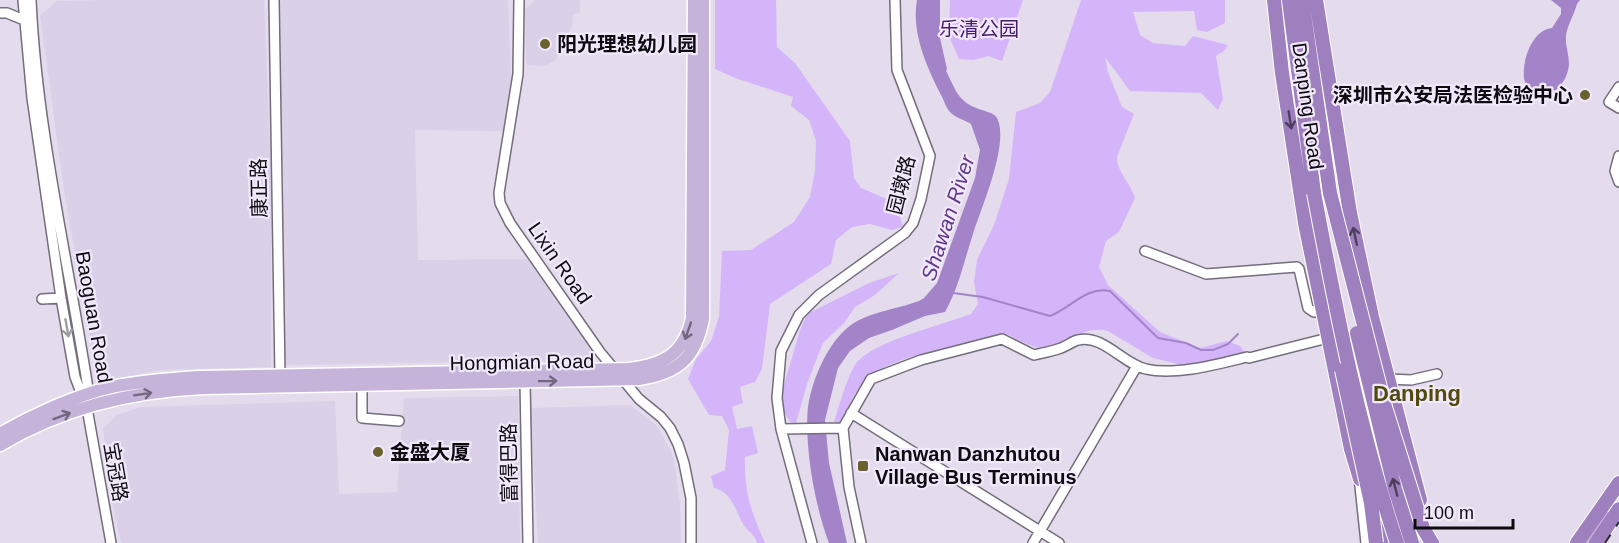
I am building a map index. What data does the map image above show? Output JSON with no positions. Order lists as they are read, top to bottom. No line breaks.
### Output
{"streets":{"highway":["Danping Road"],"main road":["Hongmian Road"],"street":["康正路","Lixin Road","Baoguan Road","富得巴路","宝冠路"]},"crossings":[["康正路","Hongmian Road"],["Lixin Road","Hongmian Road"],["Baoguan Road","Hongmian Road"],["Baoguan Road","宝冠路"],["Hongmian Road","富得巴路"],["Hongmian Road","宝冠路"]],"districts":["Danping"],"water":["Shawan River"],"parks":["乐清公园"],"places":{"other":["阳光理想幼儿园","深圳市公安局法医检验中心","金盛大厦"],"transit":["Nanwan Danzhutou Village Bus Terminus"]},"scale_bar":"100 m"}
